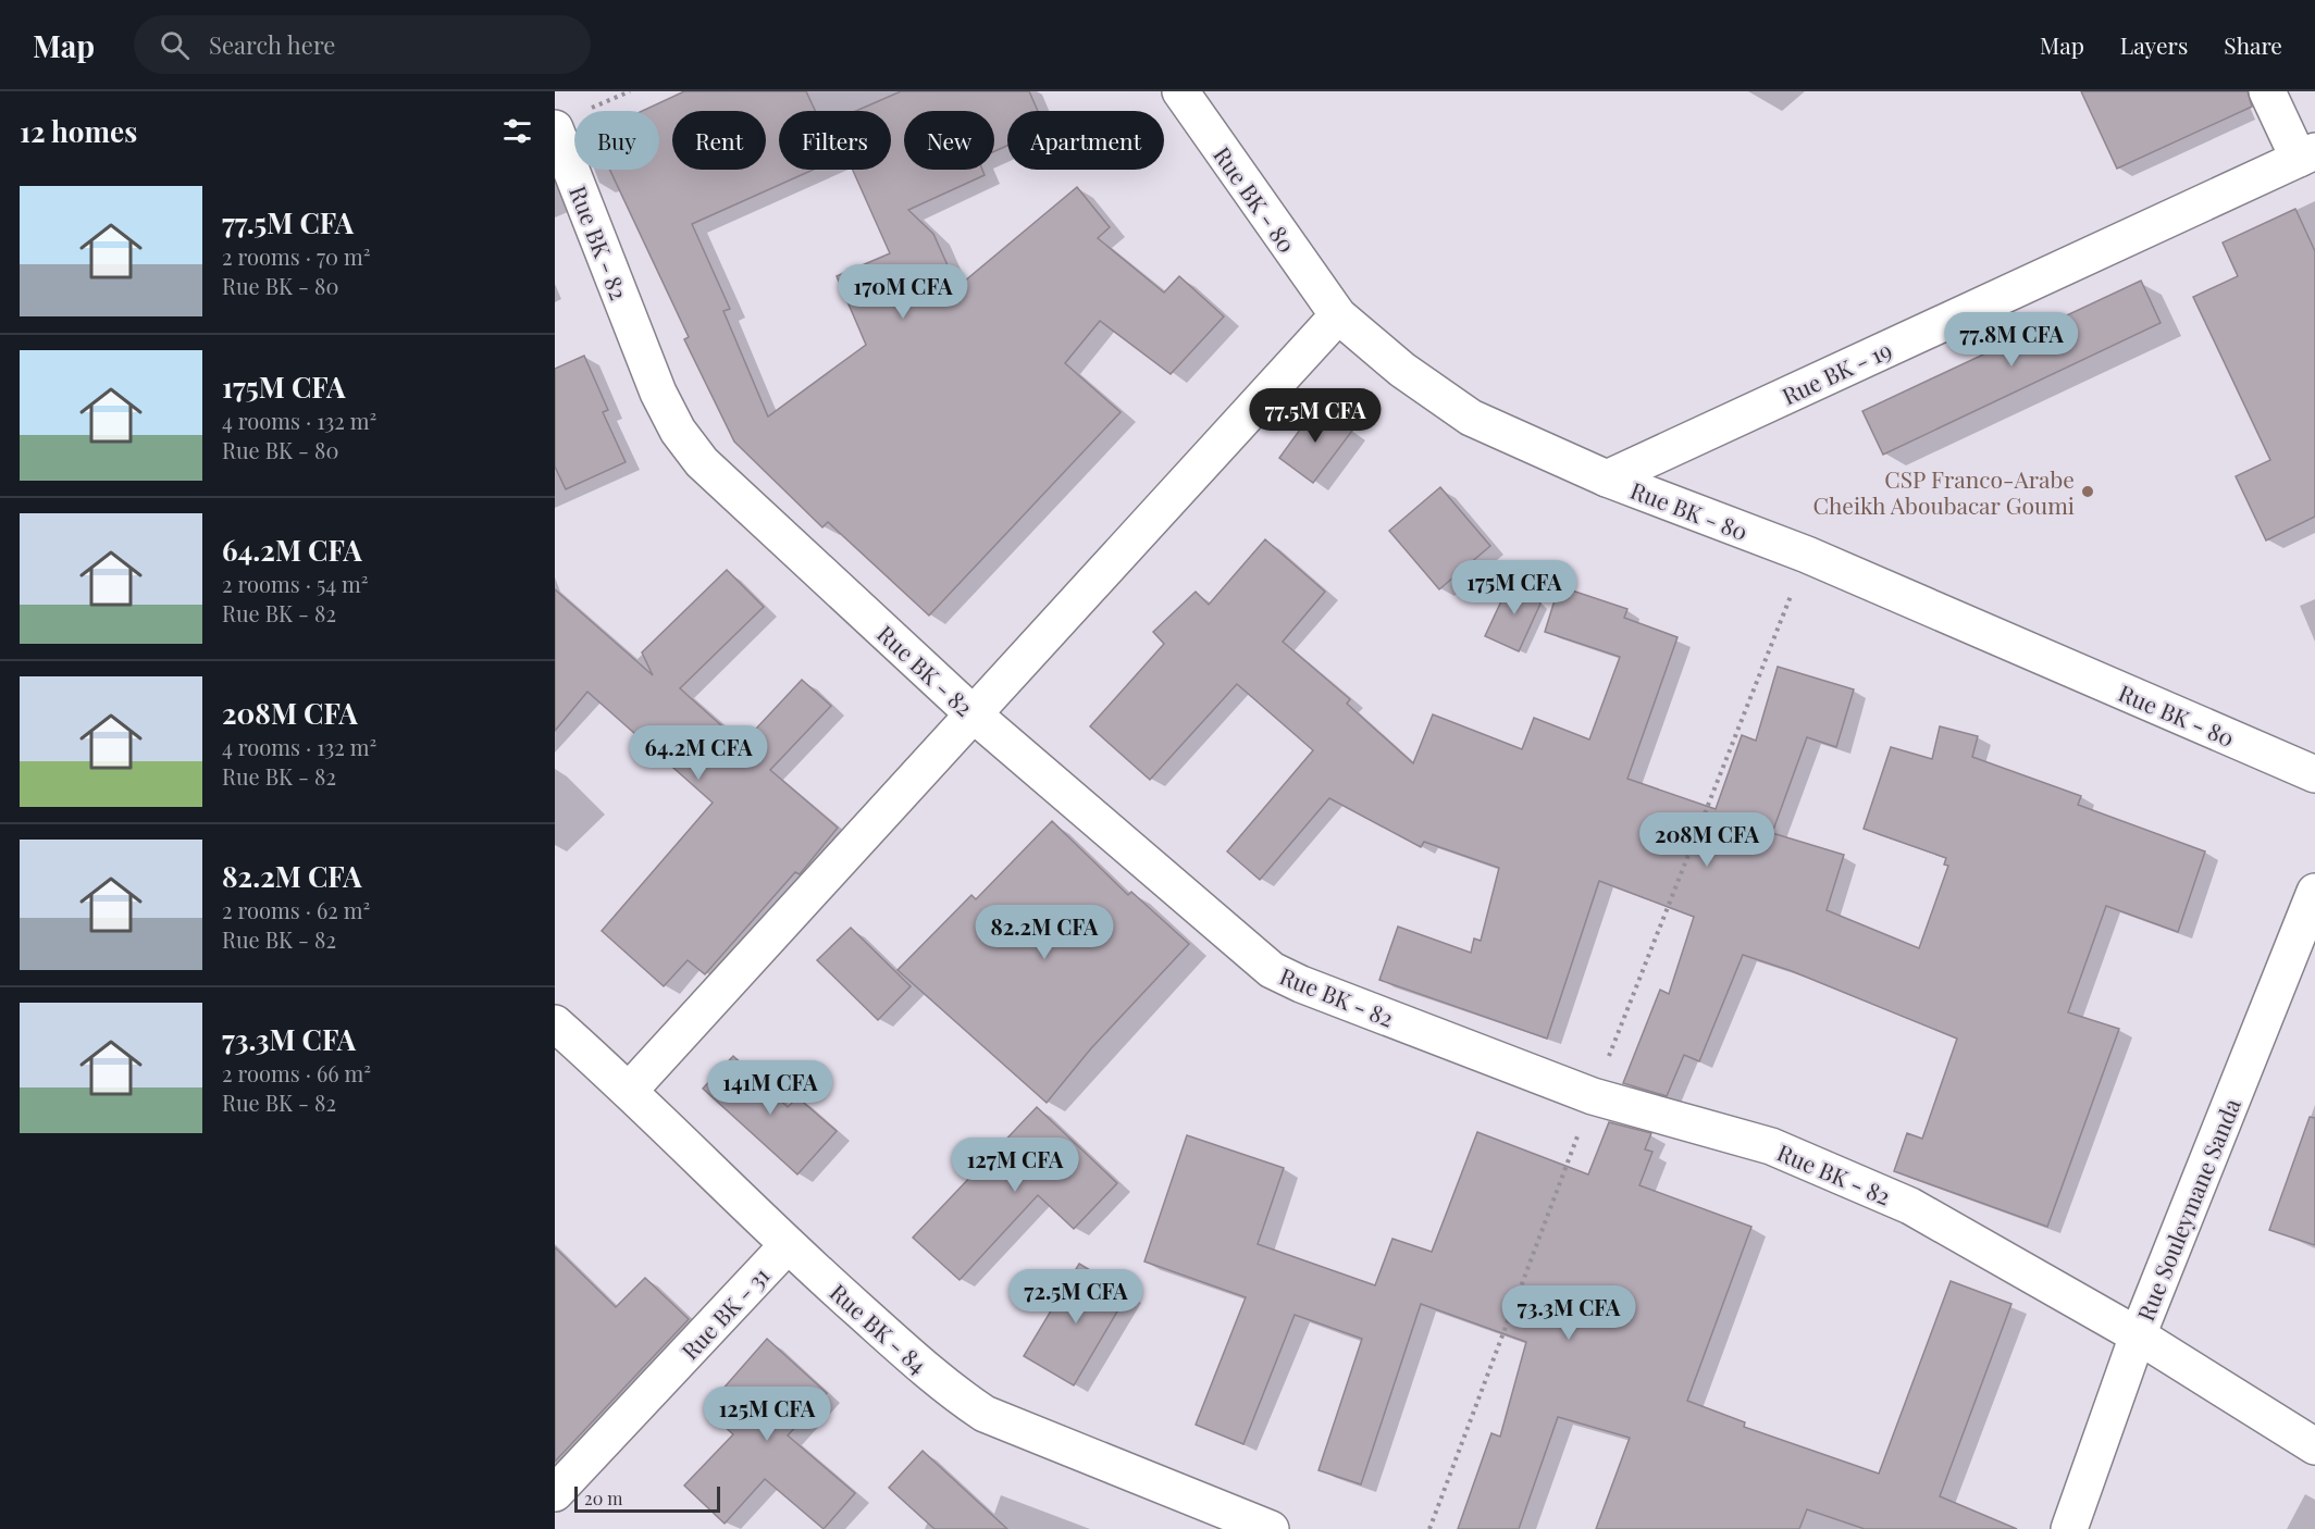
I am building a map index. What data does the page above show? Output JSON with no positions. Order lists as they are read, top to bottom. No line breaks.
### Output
{"streets":{"street":["Rue BK - 80","Rue BK - 82","Rue BK - 19","Rue Souleymane Sanda","Rue BK - 31","Rue BK - 84"]},"crossings":[["Rue BK - 80","Rue BK - 19"],["Rue BK - 82","Rue Souleymane Sanda"],["Rue BK - 31","Rue BK - 84"]],"places":["CSP Franco-Arabe Cheikh Aboubacar Goumi"],"scale_bar":"20 m","page":{"header":"Map","search":"Search here","nav":["Map","Layers","Share"],"heading":"12 homes","chip":["Buy","Rent","Filters","New","Apartment"],"list":[{"name":"77.5M CFA","note":"2 rooms · 70 m² · Rue BK - 80"},{"name":"175M CFA","note":"4 rooms · 132 m² · Rue BK - 80"},{"name":"64.2M CFA","note":"2 rooms · 54 m² · Rue BK - 82"},{"name":"208M CFA","note":"4 rooms · 132 m² · Rue BK - 82"},{"name":"82.2M CFA","note":"2 rooms · 62 m² · Rue BK - 82"},{"name":"73.3M CFA","note":"2 rooms · 66 m² · Rue BK - 82"}],"price":["170M CFA","77.8M CFA","77.5M CFA","175M CFA","64.2M CFA","208M CFA","82.2M CFA","141M CFA","127M CFA","72.5M CFA","73.3M CFA","125M CFA"],"scale":"20 m"}}
